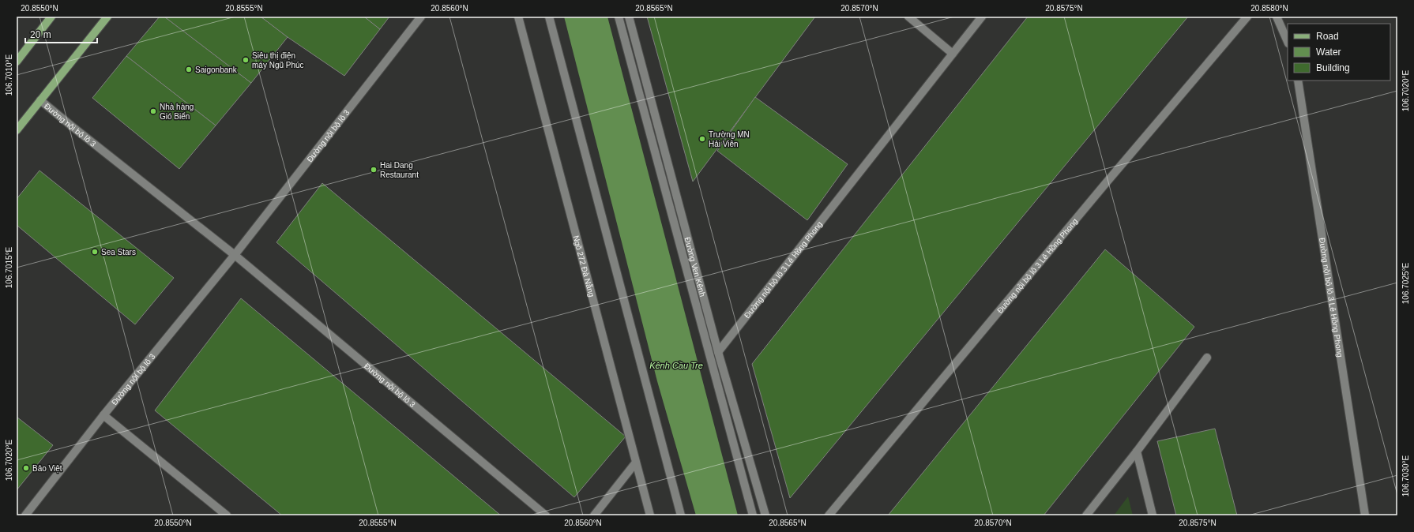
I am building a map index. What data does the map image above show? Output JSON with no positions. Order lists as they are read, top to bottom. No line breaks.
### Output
{"streets":{"street":["Đường nội bộ lô 3","Đường nội bộ lô 3 Lê Hồng Phong","Ngõ 272 Đà Nẵng","Đường Ven Kênh"]},"crossings":[["Đường nội bộ lô 3 Lê Hồng Phong","Đường Ven Kênh"]],"water":["Kênh Cầu Tre"],"places":["Siêu thị điện máy Ngũ Phúc","Saigonbank","Nhà hàng Gió Biển","Trường MN Hải Viên","Hai Dang Restaurant","Sea Stars","Bảo Việt"],"legend":["Road","Water","Building"],"scale_bar":"20 m","coordinates":["20.8550°N","20.8555°N","20.8560°N","20.8565°N","20.8570°N","20.8575°N","20.8580°N","106.7010°E","106.7020°E","106.7015°E","106.7025°E","106.7030°E"]}
